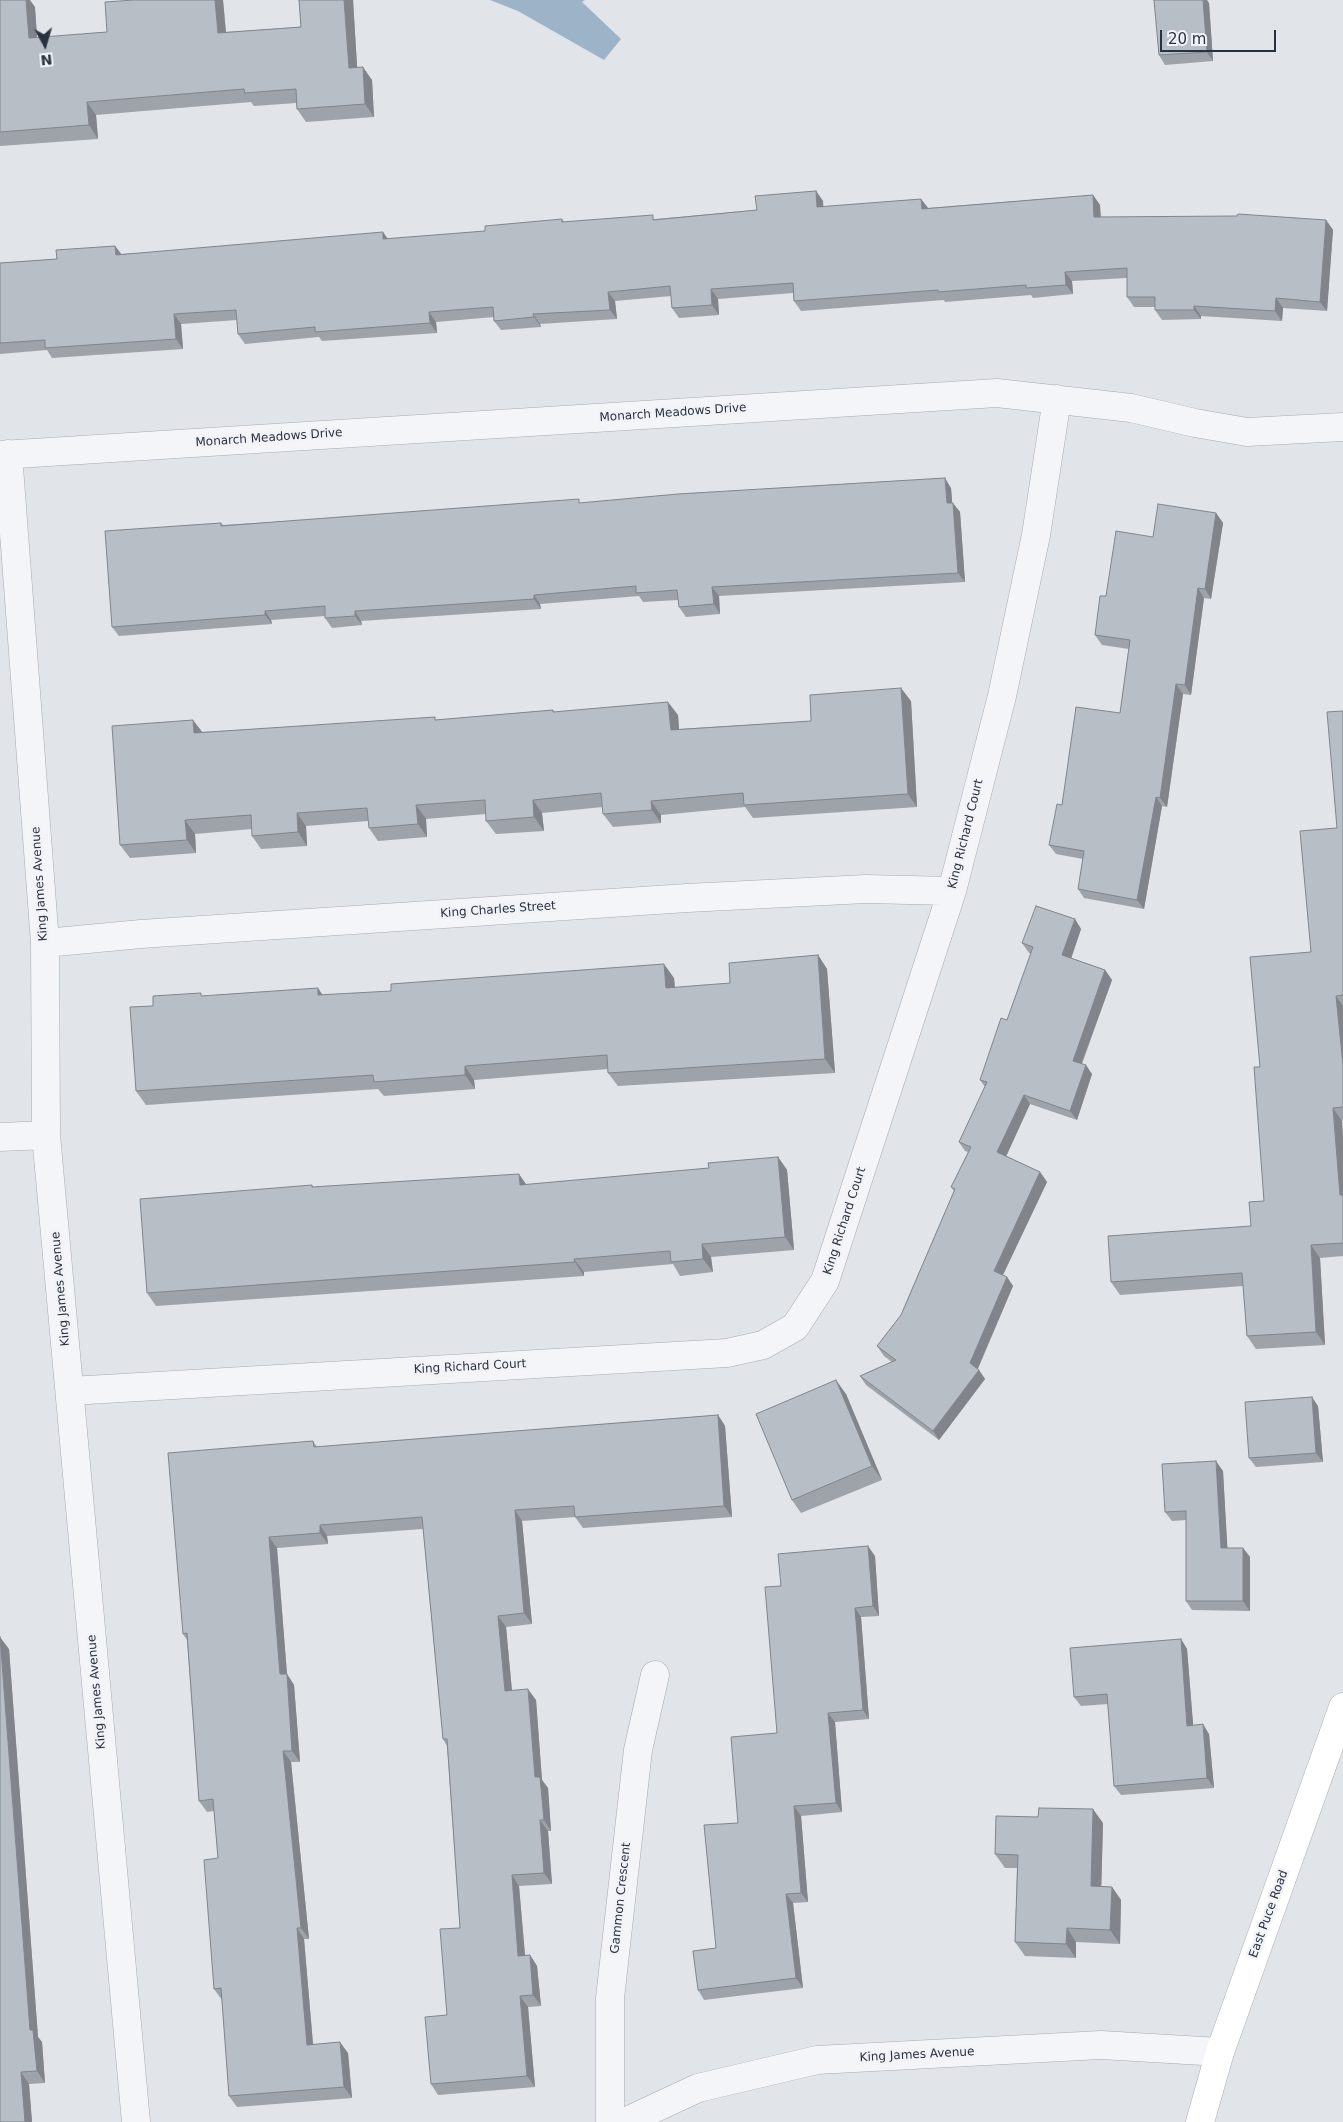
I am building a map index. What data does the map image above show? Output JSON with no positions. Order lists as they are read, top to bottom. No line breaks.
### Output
{"streets":{"main road":["East Puce Road"],"street":["Monarch Meadows Drive","King Richard Court","King James Avenue","King Charles Street","Gammon Crescent"]},"crossings":[["Monarch Meadows Drive","King Richard Court"],["Monarch Meadows Drive","King James Avenue"],["King Richard Court","King James Avenue"],["King Richard Court","King Charles Street"],["King James Avenue","King Charles Street"],["King James Avenue","East Puce Road"]],"scale_bar":"20 m","north":"bottom"}
